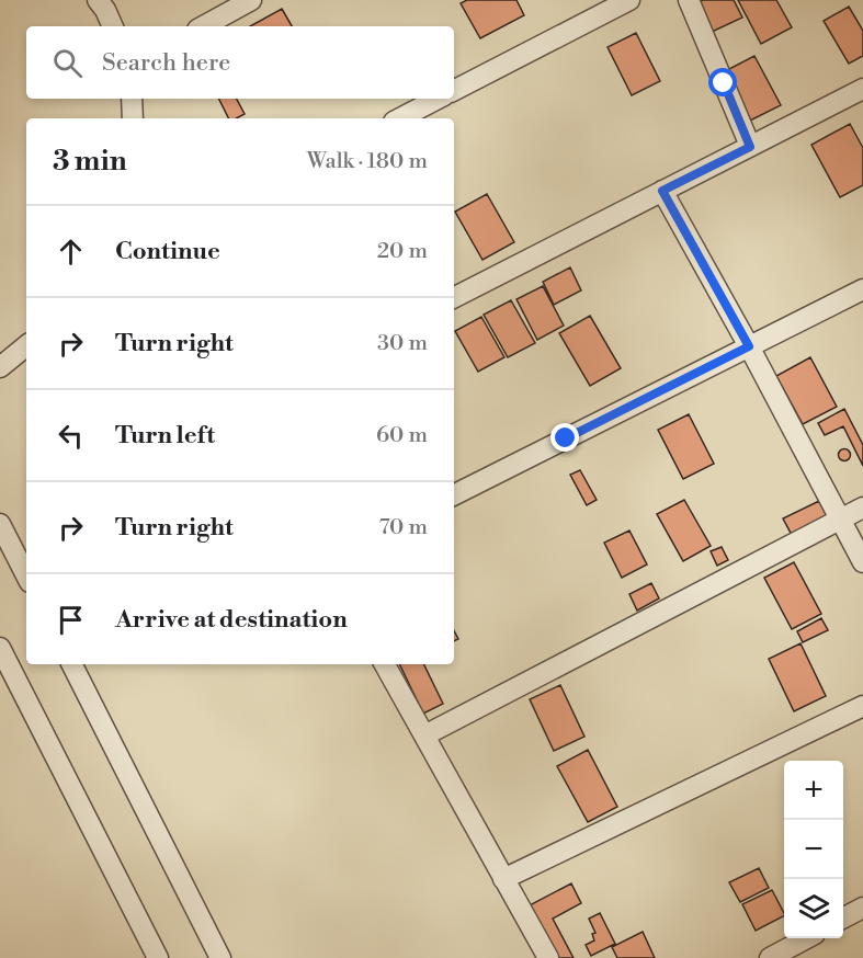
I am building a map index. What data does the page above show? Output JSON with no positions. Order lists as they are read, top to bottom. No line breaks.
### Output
{"page":{"search":"Search here","heading":["3 min","Walk · 180 m"],"list":[["Continue","20 m"],["Turn right","30 m"],["Turn left","60 m"],["Turn right","70 m"],"Arrive at destination"],"map_buttons":["+","−"]}}
